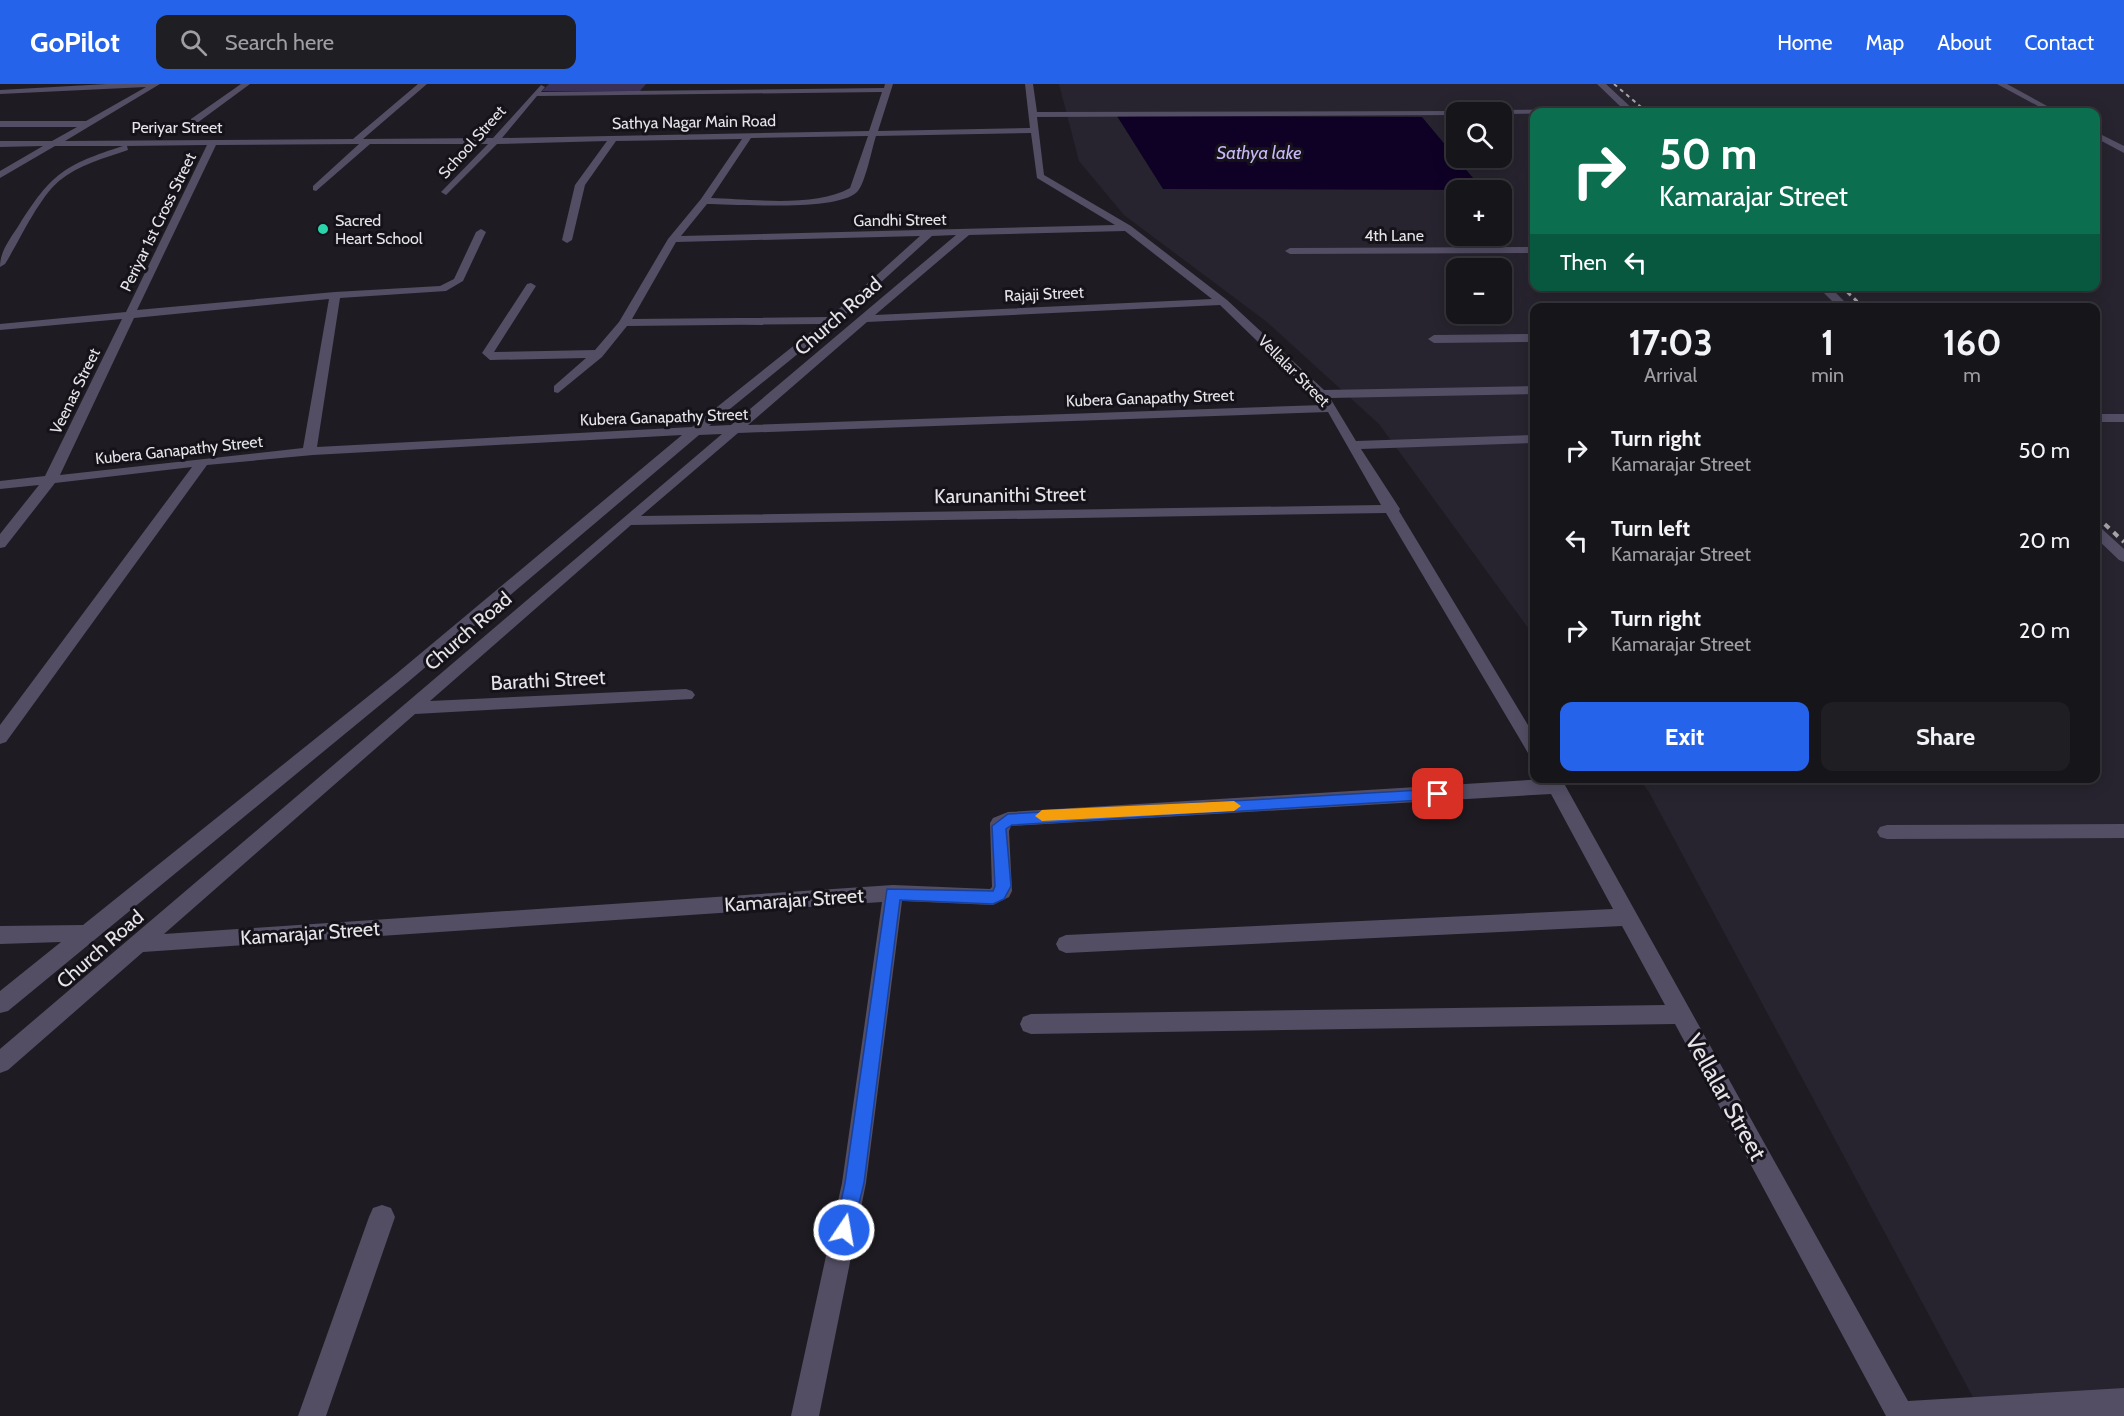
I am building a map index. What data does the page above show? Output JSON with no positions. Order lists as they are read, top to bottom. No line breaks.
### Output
{"streets":{"street":["Sathya Nagar Main Road","Periyar Street","School Street","Gandhi Street","Periyar 1st Cross Street","4th Lane","Rajaji Street","Church Road","Vellalar Street","Veenas Street","Kubera Ganapathy Street","Karunanithi Street","Barathi Street","Kamarajar Street"]},"crossings":[["Sathya Nagar Main Road","Periyar Street"],["Sathya Nagar Main Road","School Street"],["Sathya Nagar Main Road","Vellalar Street"],["Periyar Street","Periyar 1st Cross Street"],["Gandhi Street","Church Road"],["Gandhi Street","Vellalar Street"],["Periyar 1st Cross Street","Veenas Street"],["Rajaji Street","Church Road"],["Rajaji Street","Vellalar Street"],["Church Road","Kubera Ganapathy Street"],["Church Road","Karunanithi Street"],["Church Road","Barathi Street"],["Church Road","Kamarajar Street"],["Vellalar Street","Kubera Ganapathy Street"],["Vellalar Street","Karunanithi Street"],["Vellalar Street","Kamarajar Street"],["Veenas Street","Kubera Ganapathy Street"]],"water":["Sathya lake"],"places":["Sacred Heart School"],"page":{"header":"GoPilot","search":"Search here","nav":["Home","Map","About","Contact"],"map_buttons":["+","−"],"turn":["50 m","Kamarajar Street"],"then":"Then","eta":["17:03","Arrival","1","min","160","m"],"list":[{"name":"Turn right","note":"Kamarajar Street","value":"50 m"},{"name":"Turn left","note":"Kamarajar Street","value":"20 m"},{"name":"Turn right","note":"Kamarajar Street","value":"20 m"}],"buttons":["Exit","Share"]}}
